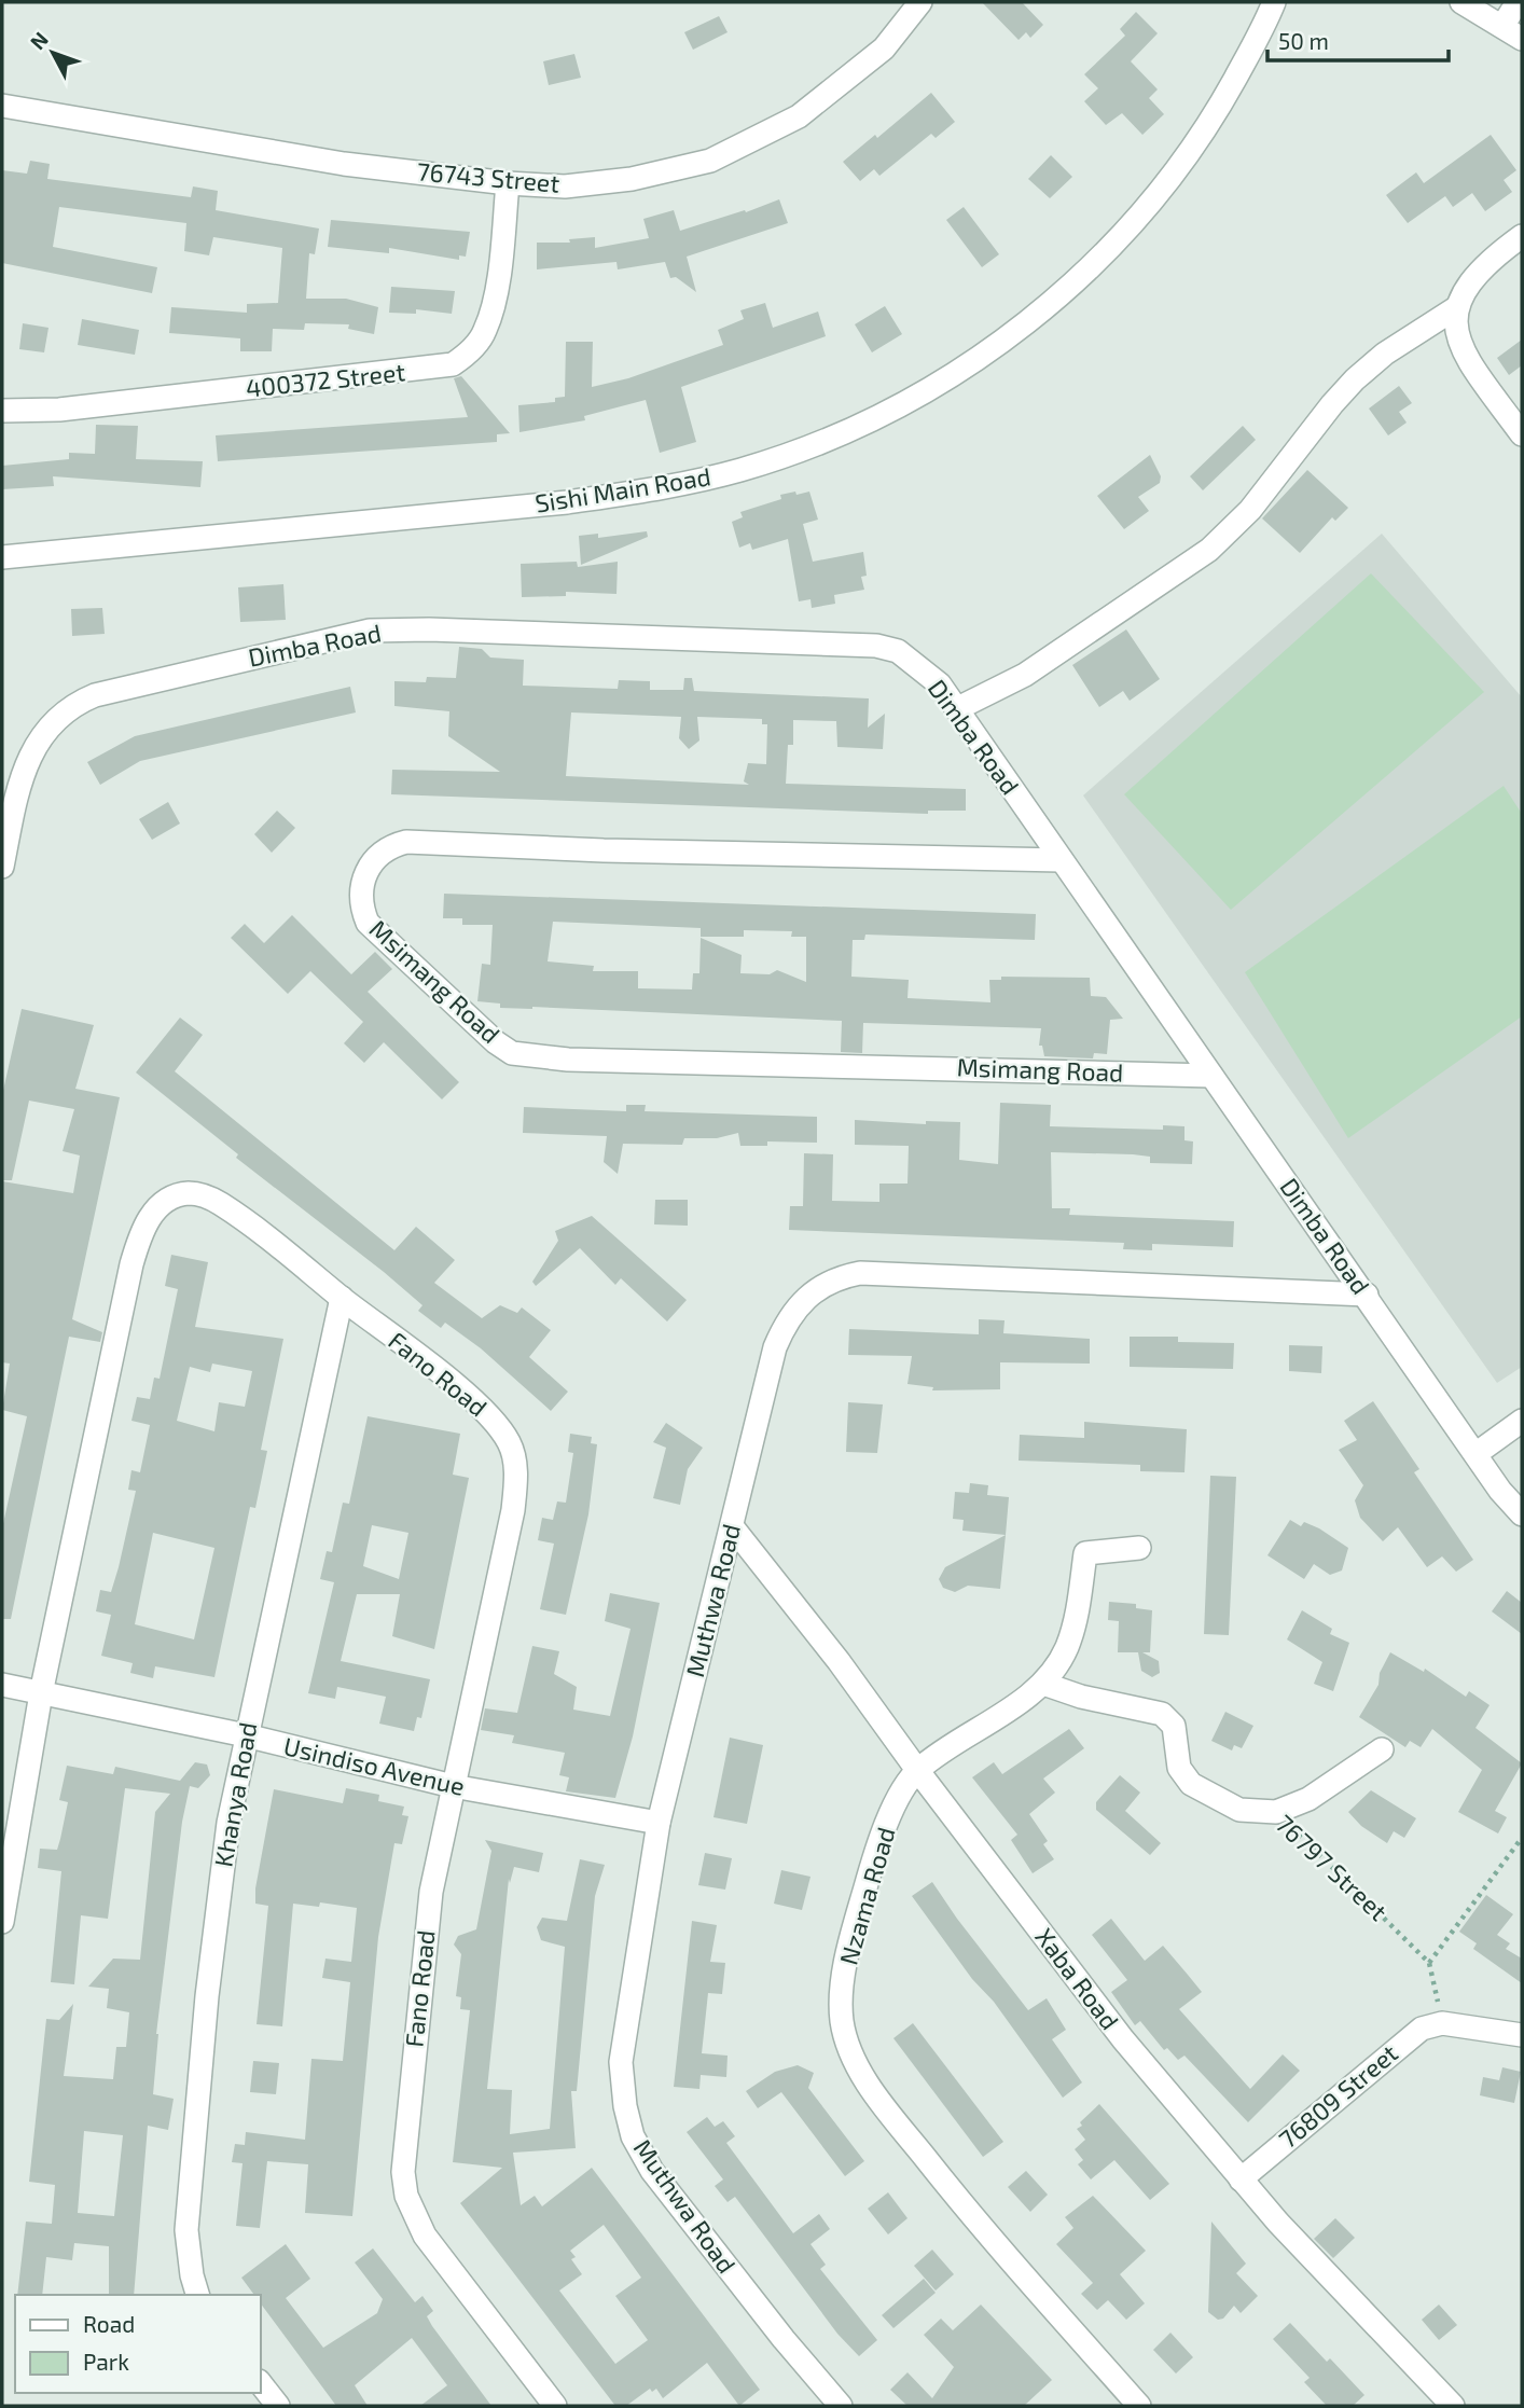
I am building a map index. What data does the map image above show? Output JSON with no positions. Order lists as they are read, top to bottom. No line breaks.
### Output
{"streets":{"street":["76743 Street","400372 Street","Sishi Main Road","Dimba Road","Msimang Road","Fano Road","Muthwa Road","Usindiso Avenue","Khanya Road","76797 Street","Nzama Road","Xaba Road","76809 Street"]},"crossings":[["76743 Street","400372 Street"],["Dimba Road","Msimang Road"],["Dimba Road","Muthwa Road"],["Fano Road","Usindiso Avenue"],["Fano Road","Khanya Road"],["Muthwa Road","Usindiso Avenue"],["Muthwa Road","Xaba Road"],["Usindiso Avenue","Khanya Road"],["76797 Street","Nzama Road"],["Nzama Road","Xaba Road"],["Xaba Road","76809 Street"]],"legend":["Road","Park"],"scale_bar":"50 m","north":"top left"}
